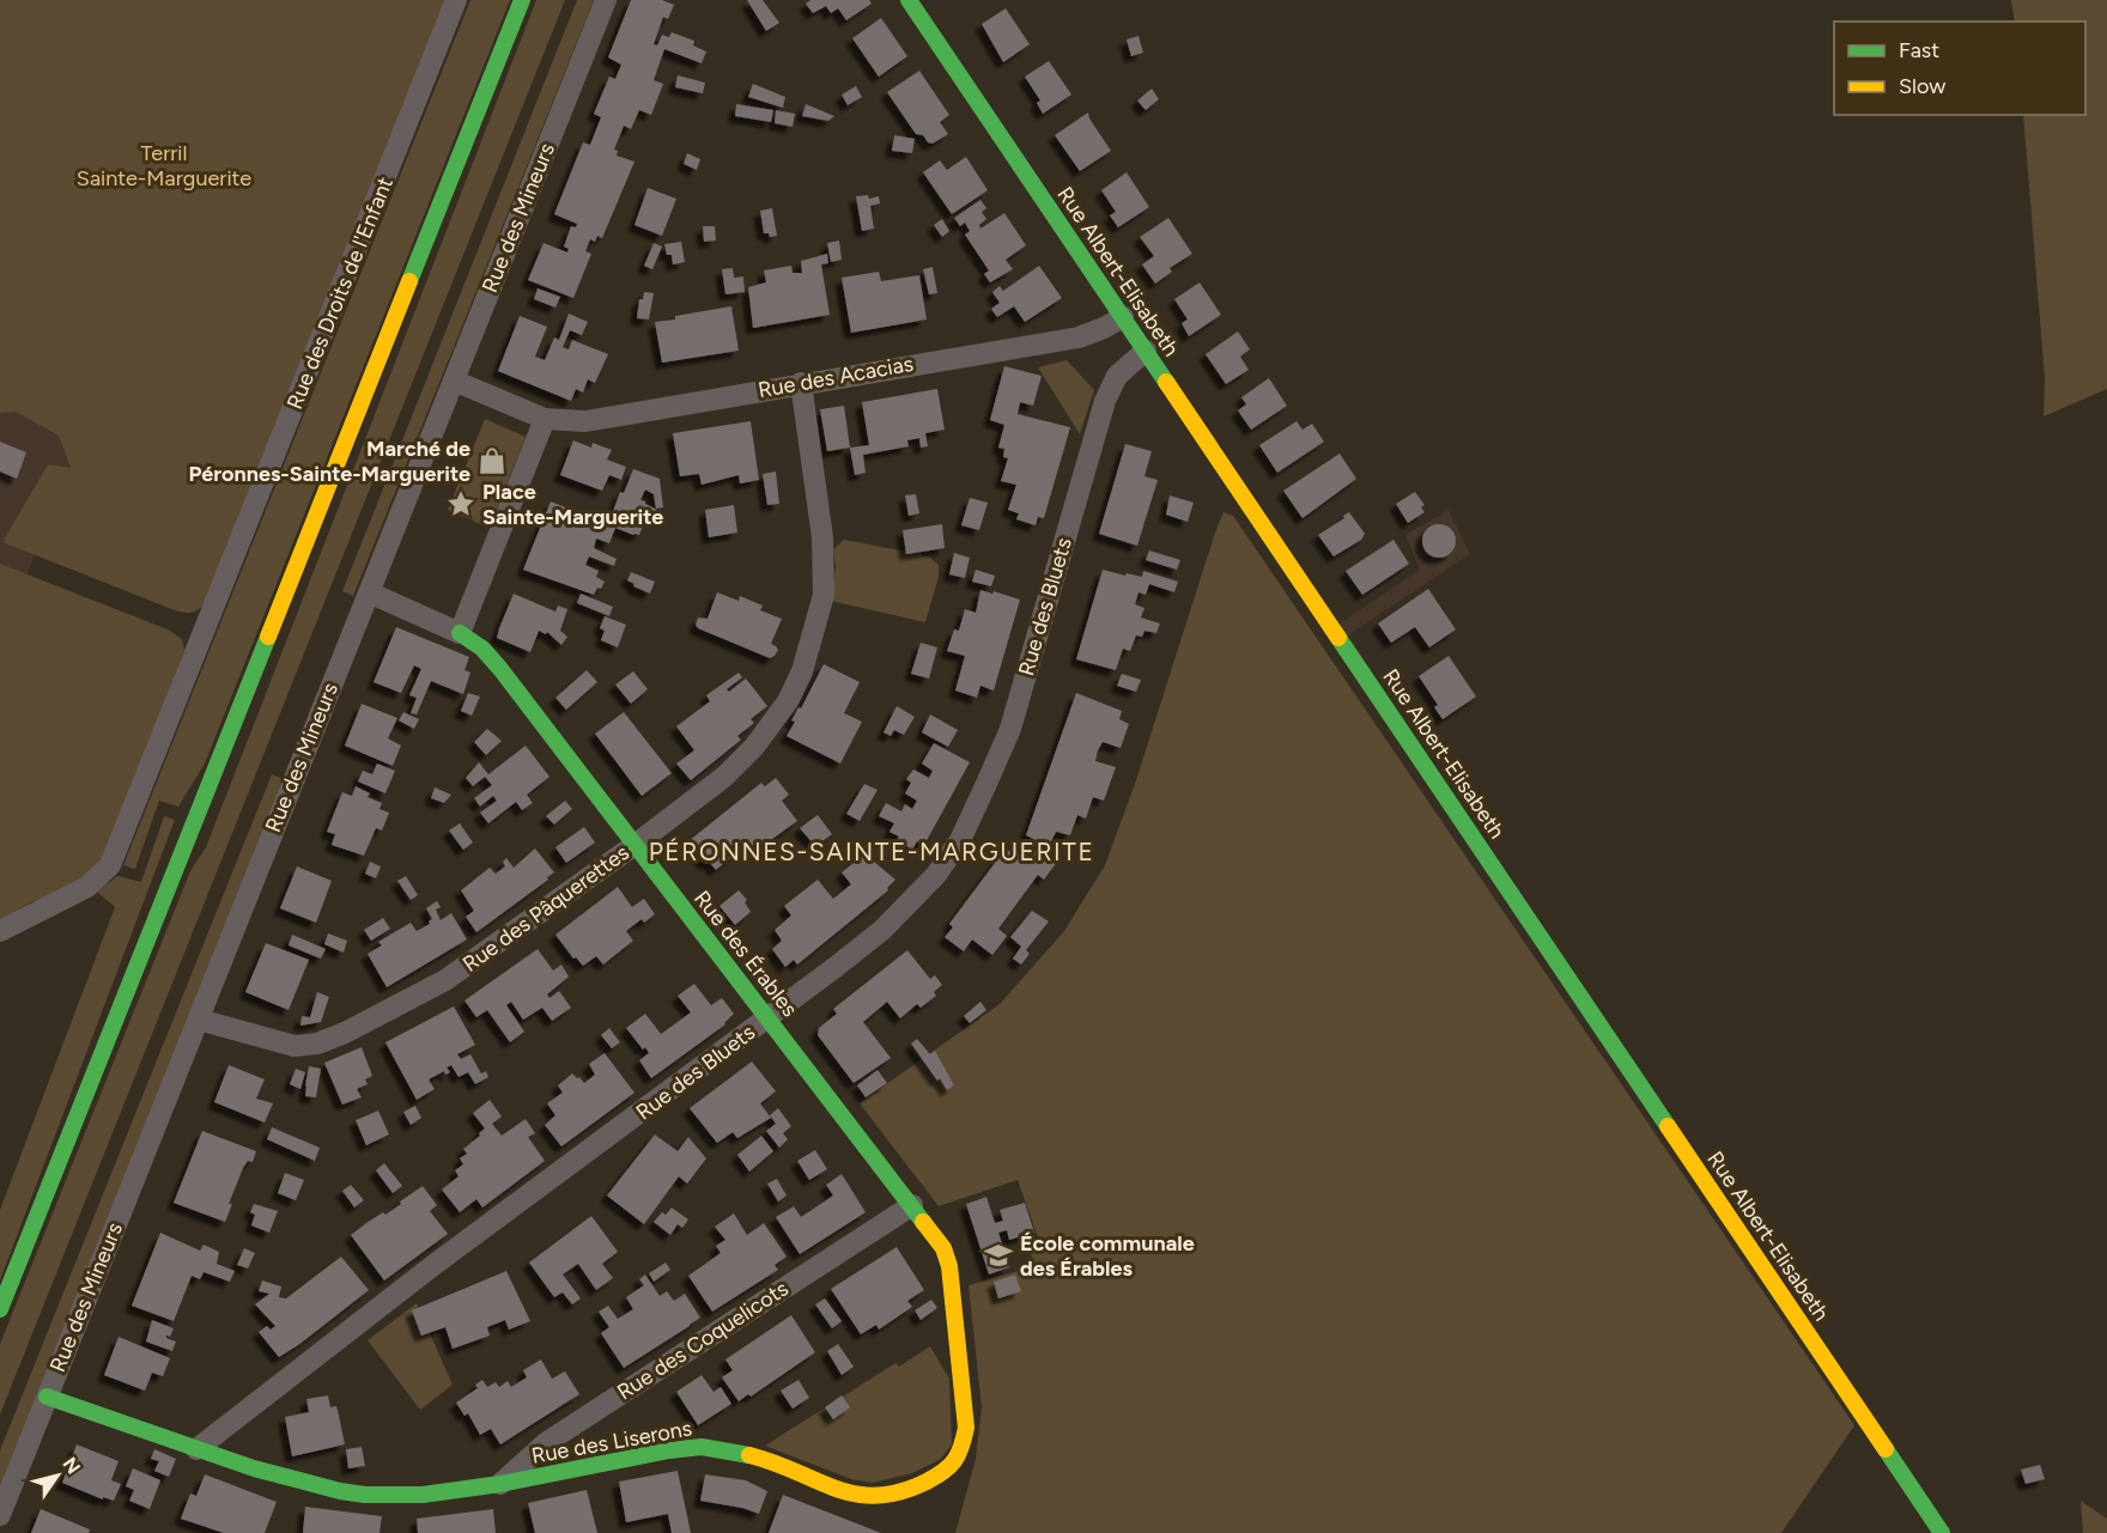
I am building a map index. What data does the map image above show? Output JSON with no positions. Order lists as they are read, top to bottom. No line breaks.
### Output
{"streets":{"main road":["Rue Albert-Elisabeth","Rue des Érables","Rue des Liserons"],"street":["Rue des Mineurs","Rue des Droits de l'Enfant","Rue des Acacias","Rue des Bluets","Rue des Pâquerettes","Rue des Coquelicots"]},"crossings":[["Rue des Mineurs","Rue des Pâquerettes"],["Rue des Mineurs","Rue des Liserons"],["Rue Albert-Elisabeth","Rue des Acacias"],["Rue Albert-Elisabeth","Rue des Bluets"],["Rue des Acacias","Rue des Pâquerettes"],["Rue des Bluets","Rue des Érables"],["Rue des Bluets","Rue des Liserons"],["Rue des Pâquerettes","Rue des Érables"],["Rue des Érables","Rue des Coquelicots"],["Rue des Érables","Rue des Liserons"],["Rue des Coquelicots","Rue des Liserons"]],"districts":["PÉRONNES-SAINTE-MARGUERITE"],"parks":["Terril Sainte-Marguerite"],"places":{"shop":["Marché de Péronnes-Sainte-Marguerite"],"place":["Place Sainte-Marguerite"],"school or university":["École communale des Érables"]},"legend":["Fast","Slow"],"north":"top right"}
